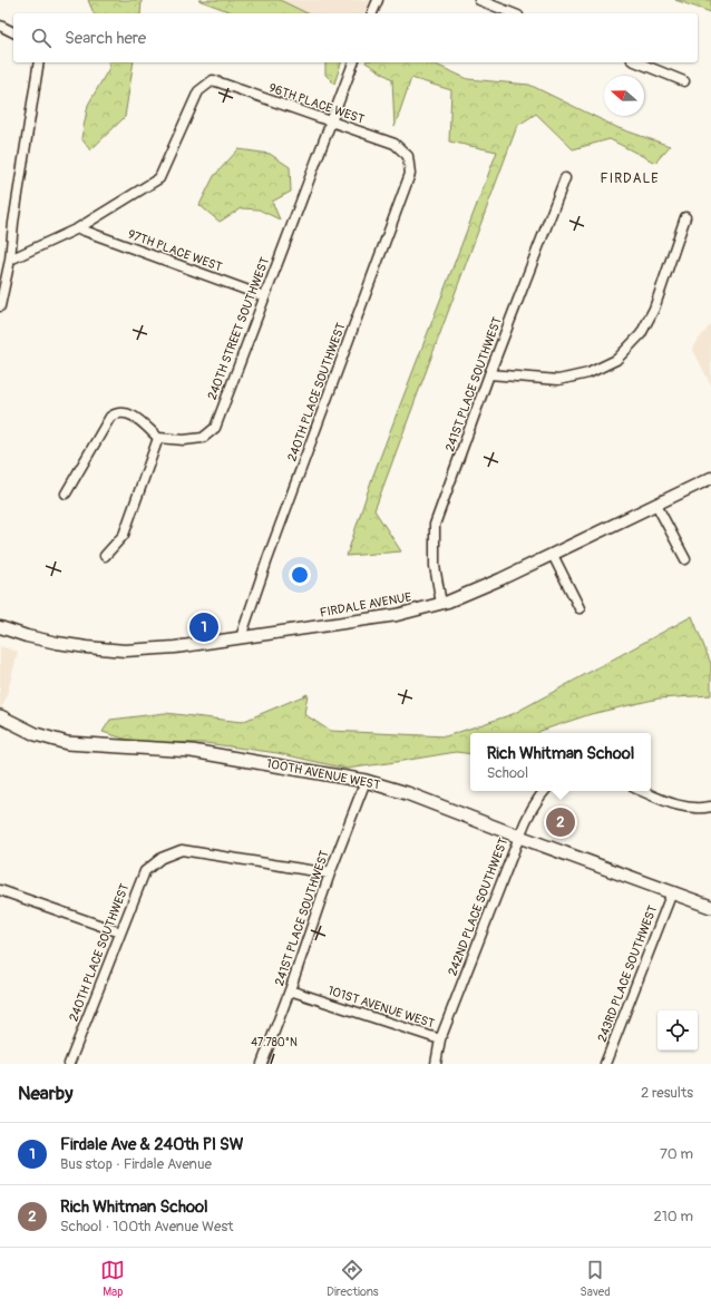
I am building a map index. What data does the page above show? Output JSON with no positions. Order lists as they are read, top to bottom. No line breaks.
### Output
{"streets":{"main road":["100TH AVENUE WEST"],"street":["96TH PLACE WEST","97TH PLACE WEST","240TH STREET SOUTHWEST","241ST PLACE SOUTHWEST","240TH PLACE SOUTHWEST","FIRDALE AVENUE","242ND PLACE SOUTHWEST","243RD PLACE SOUTHWEST","101ST AVENUE WEST"]},"crossings":[["96TH PLACE WEST","97TH PLACE WEST"],["96TH PLACE WEST","240TH STREET SOUTHWEST"],["96TH PLACE WEST","240TH PLACE SOUTHWEST"],["97TH PLACE WEST","240TH STREET SOUTHWEST"],["241ST PLACE SOUTHWEST","240TH PLACE SOUTHWEST"],["241ST PLACE SOUTHWEST","FIRDALE AVENUE"],["241ST PLACE SOUTHWEST","100TH AVENUE WEST"],["241ST PLACE SOUTHWEST","101ST AVENUE WEST"],["240TH PLACE SOUTHWEST","FIRDALE AVENUE"],["100TH AVENUE WEST","242ND PLACE SOUTHWEST"],["100TH AVENUE WEST","243RD PLACE SOUTHWEST"],["242ND PLACE SOUTHWEST","101ST AVENUE WEST"]],"districts":["FIRDALE"],"north":"left","page":{"search":"Search here","pins":["1","2"],"popup":["Rich Whitman School","School"],"heading":["Nearby","2 results"],"list":[{"mark":"1","name":"Firdale Ave & 240th Pl SW","note":"Bus stop · Firdale Avenue","value":"70 m"},{"mark":"2","name":"Rich Whitman School","note":"School · 100th Avenue West","value":"210 m"}],"nav":["Map","Directions","Saved"]},"coordinates":["47.780°N"]}
